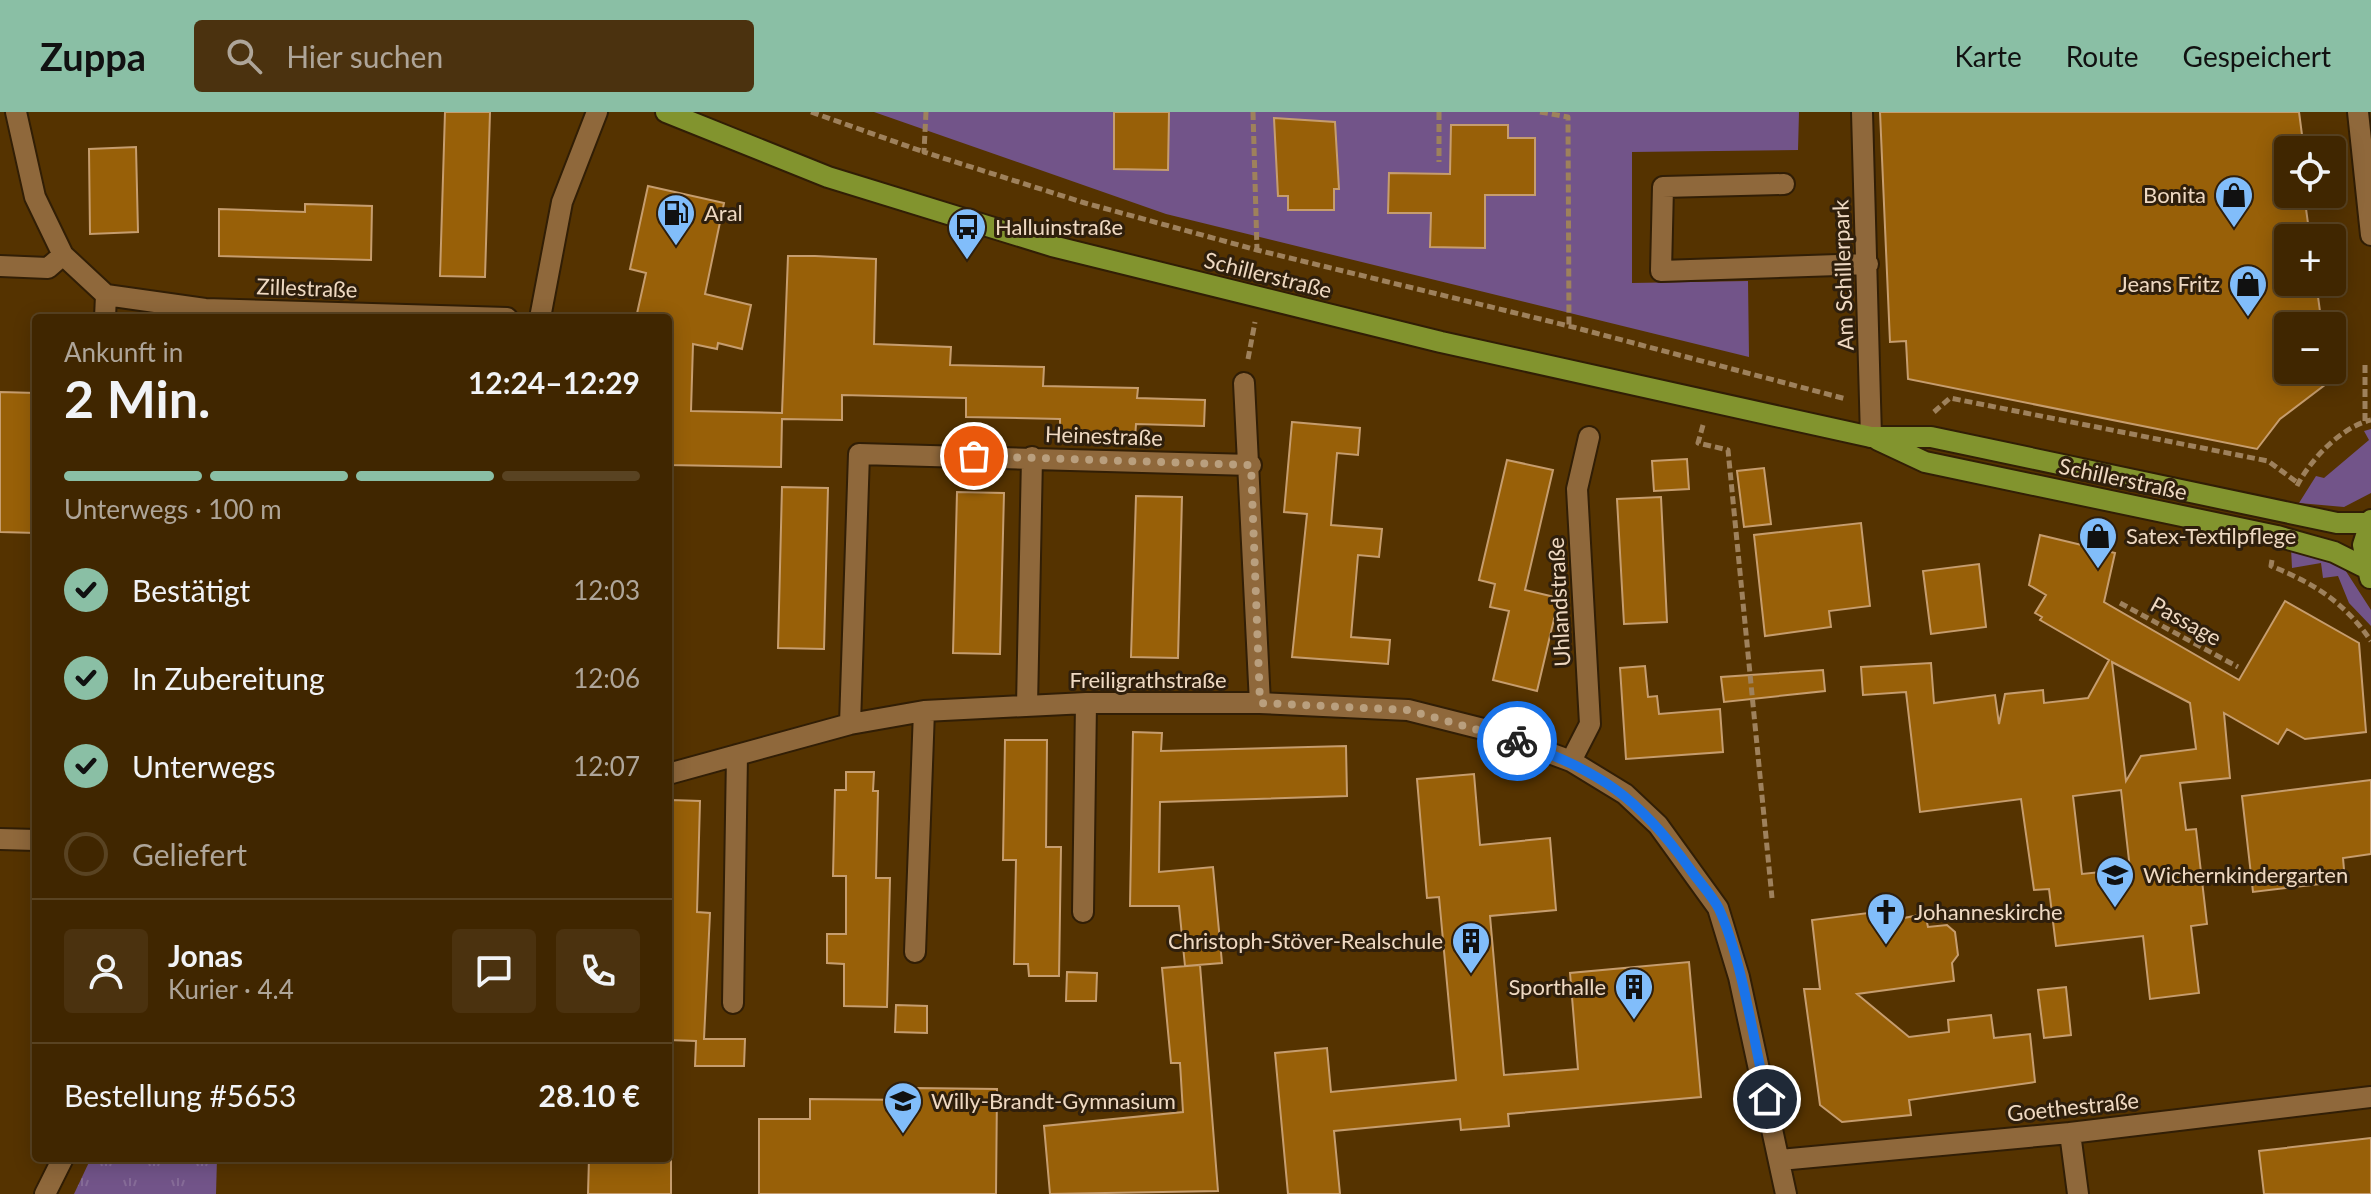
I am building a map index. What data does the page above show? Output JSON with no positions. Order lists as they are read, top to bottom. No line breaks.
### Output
{"streets":{"main road":["Schillerstraße"],"street":["Am Schillerpark","Zillestraße","Heinestraße","Uhlandstraße","Freiligrathstraße","Goethestraße"],"path":["Passage"]},"crossings":[["Schillerstraße","Am Schillerpark"],["Heinestraße","Freiligrathstraße"],["Uhlandstraße","Freiligrathstraße"],["Freiligrathstraße","Goethestraße"]],"places":{"shop":["Bonita","Jeans Fritz","Satex-Textilpflege"],"fuel station":["Aral"],"bus stop":["Halluinstraße"],"school or university":["Wichernkindergarten","Willy-Brandt-Gymnasium"],"church":["Johanneskirche"],"building":["Christoph-Stöver-Realschule","Sporthalle"]},"page":{"header":"Zuppa","search":"Hier suchen","nav":["Karte","Route","Gespeichert"],"map_buttons":["+","−"],"heading":["2 Min.","Ankunft in","12:24–12:29"],"panel":["Jonas","Kurier · 4.4","Bestellung #5653","28.10 €"],"bar":"Unterwegs · 100 m","list":[["Bestätigt","12:03"],["In Zubereitung","12:06"],["Unterwegs","12:07"],"Geliefert"]}}
